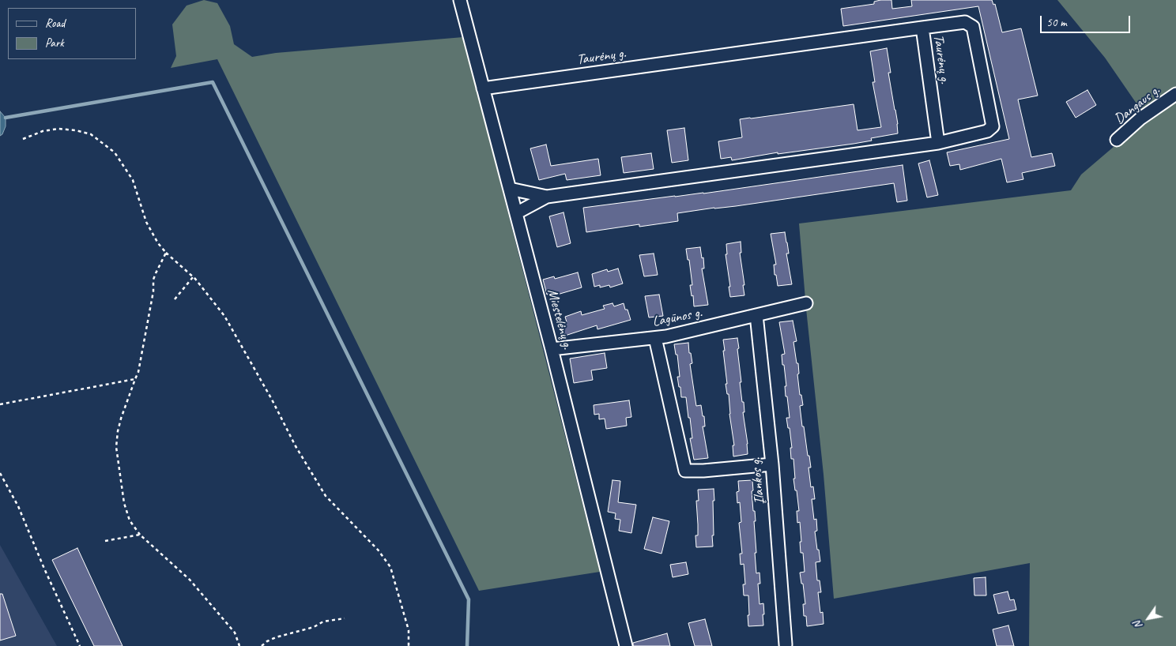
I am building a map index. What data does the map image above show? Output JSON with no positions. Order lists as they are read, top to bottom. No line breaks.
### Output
{"streets":{"street":["Taurėnų g.","Dangaus g.","Lagūnos g.","Miestelėnų g.","Įlankos g."]},"crossings":[["Taurėnų g.","Miestelėnų g."],["Lagūnos g.","Miestelėnų g."],["Lagūnos g.","Įlankos g."]],"legend":["Road","Park"],"scale_bar":"50 m","north":"bottom left"}
